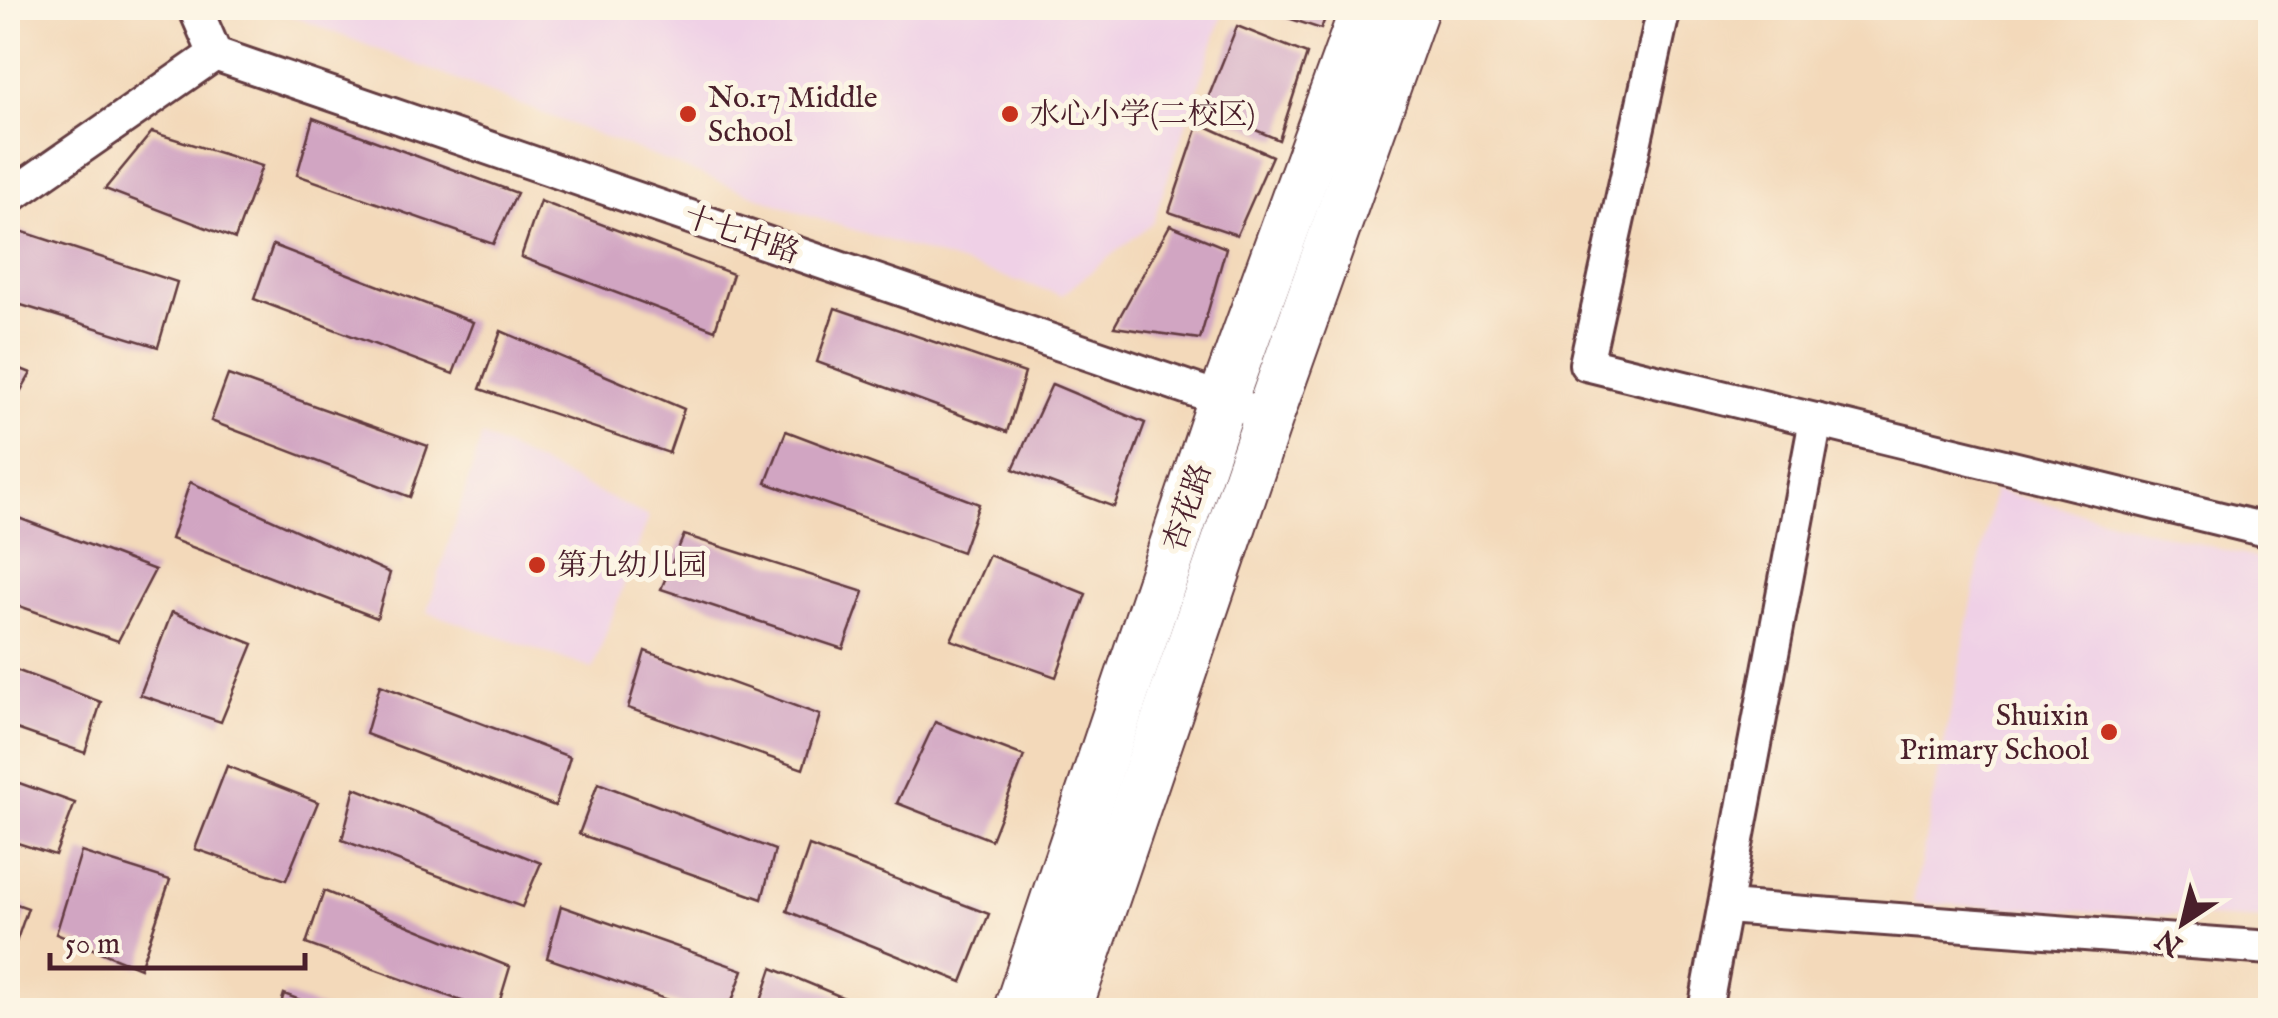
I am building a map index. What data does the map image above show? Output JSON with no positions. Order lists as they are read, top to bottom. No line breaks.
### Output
{"streets":{"main road":["杏花路"],"street":["十七中路"]},"crossings":[["十七中路","杏花路"]],"places":["No.17 Middle School","水心小学(二校区)","第九幼儿园","Shuixin Primary School"],"scale_bar":"50 m","north":"bottom left"}
